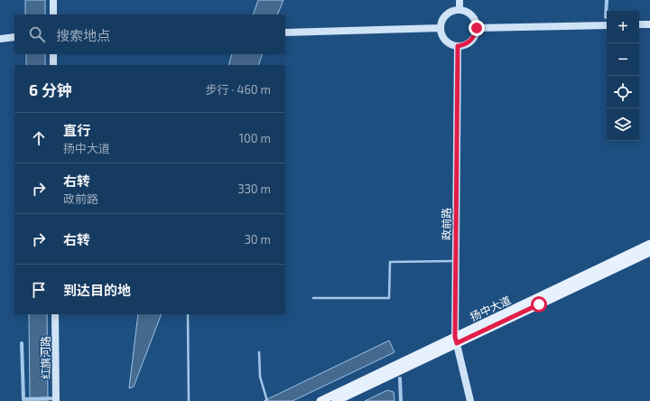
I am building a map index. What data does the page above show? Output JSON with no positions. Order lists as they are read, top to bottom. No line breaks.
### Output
{"streets":{"main road":["扬中大道"],"street":["政前路","红旗河路"]},"crossings":[["政前路","扬中大道"]],"page":{"map_buttons":["+","−"],"search":"搜索地点","heading":["6 分钟","步行 · 460 m"],"list":[["直行","扬中大道","100 m"],["右转","政前路","330 m"],["右转","30 m"],"到达目的地"]}}
